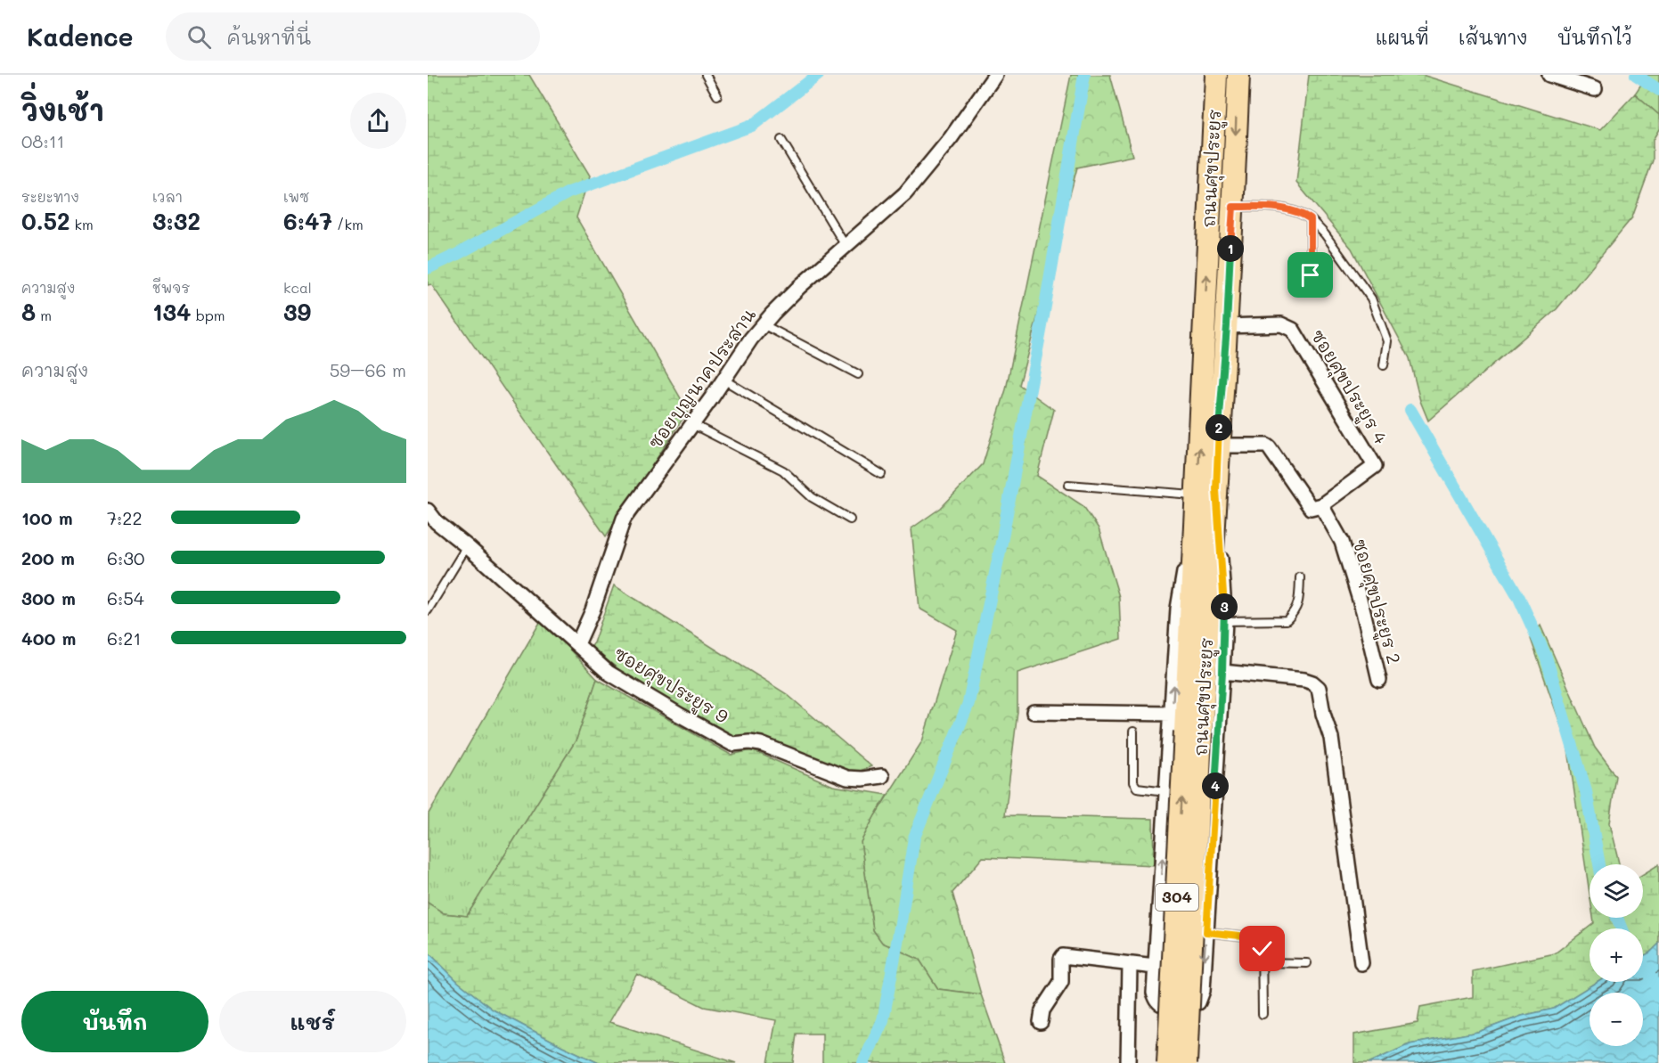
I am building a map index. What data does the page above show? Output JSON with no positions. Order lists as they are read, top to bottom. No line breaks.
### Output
{"streets":{"main road":["ถนนศุขประยูร","304"],"street":["ซอยบุญนาคประสาน","ซอยศุขประยูร 4","ซอยศุขประยูร 2","ซอยศุขประยูร 9"]},"crossings":[["ถนนศุขประยูร","ซอยศุขประยูร 4"],["ซอยบุญนาคประสาน","ซอยศุขประยูร 9"],["ซอยศุขประยูร 4","ซอยศุขประยูร 2"]],"page":{"header":"Kadence","search":"ค้นหาที่นี่","nav":["แผนที่","เส้นทาง","บันทึกไว้"],"heading":["วิ่งเช้า","08:11"],"stats":[["ระยะทาง","0.52 km"],["เวลา","3:32"],["เพซ","6:47 /km"],["ความสูง","8 m"],["ชีพจร","134 bpm"],["kcal","39"]],"pins":["1","2","3","4"],"chart":["ความสูง","59–66 m"],"list":[{"name":"100 m","note":"7:22"},{"name":"200 m","note":"6:30"},{"name":"300 m","note":"6:54"},{"name":"400 m","note":"6:21"}],"map_buttons":["+","−"],"buttons":["บันทึก","แชร์"]}}
